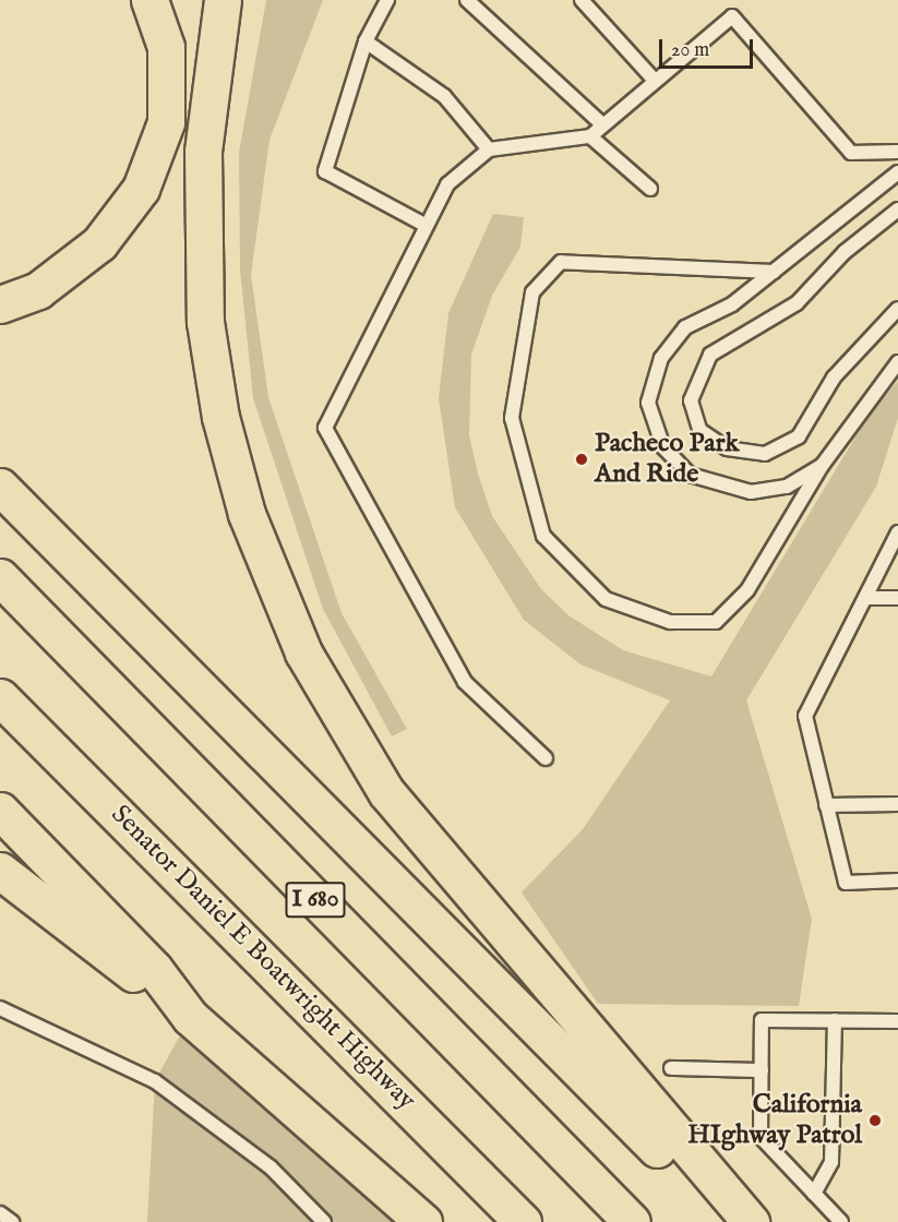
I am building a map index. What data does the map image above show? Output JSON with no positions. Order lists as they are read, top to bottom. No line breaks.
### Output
{"streets":{"highway":["I 680","Senator Daniel E Boatwright Highway"]},"places":["Pacheco Park And Ride","California HIghway Patrol"],"scale_bar":"20 m"}
